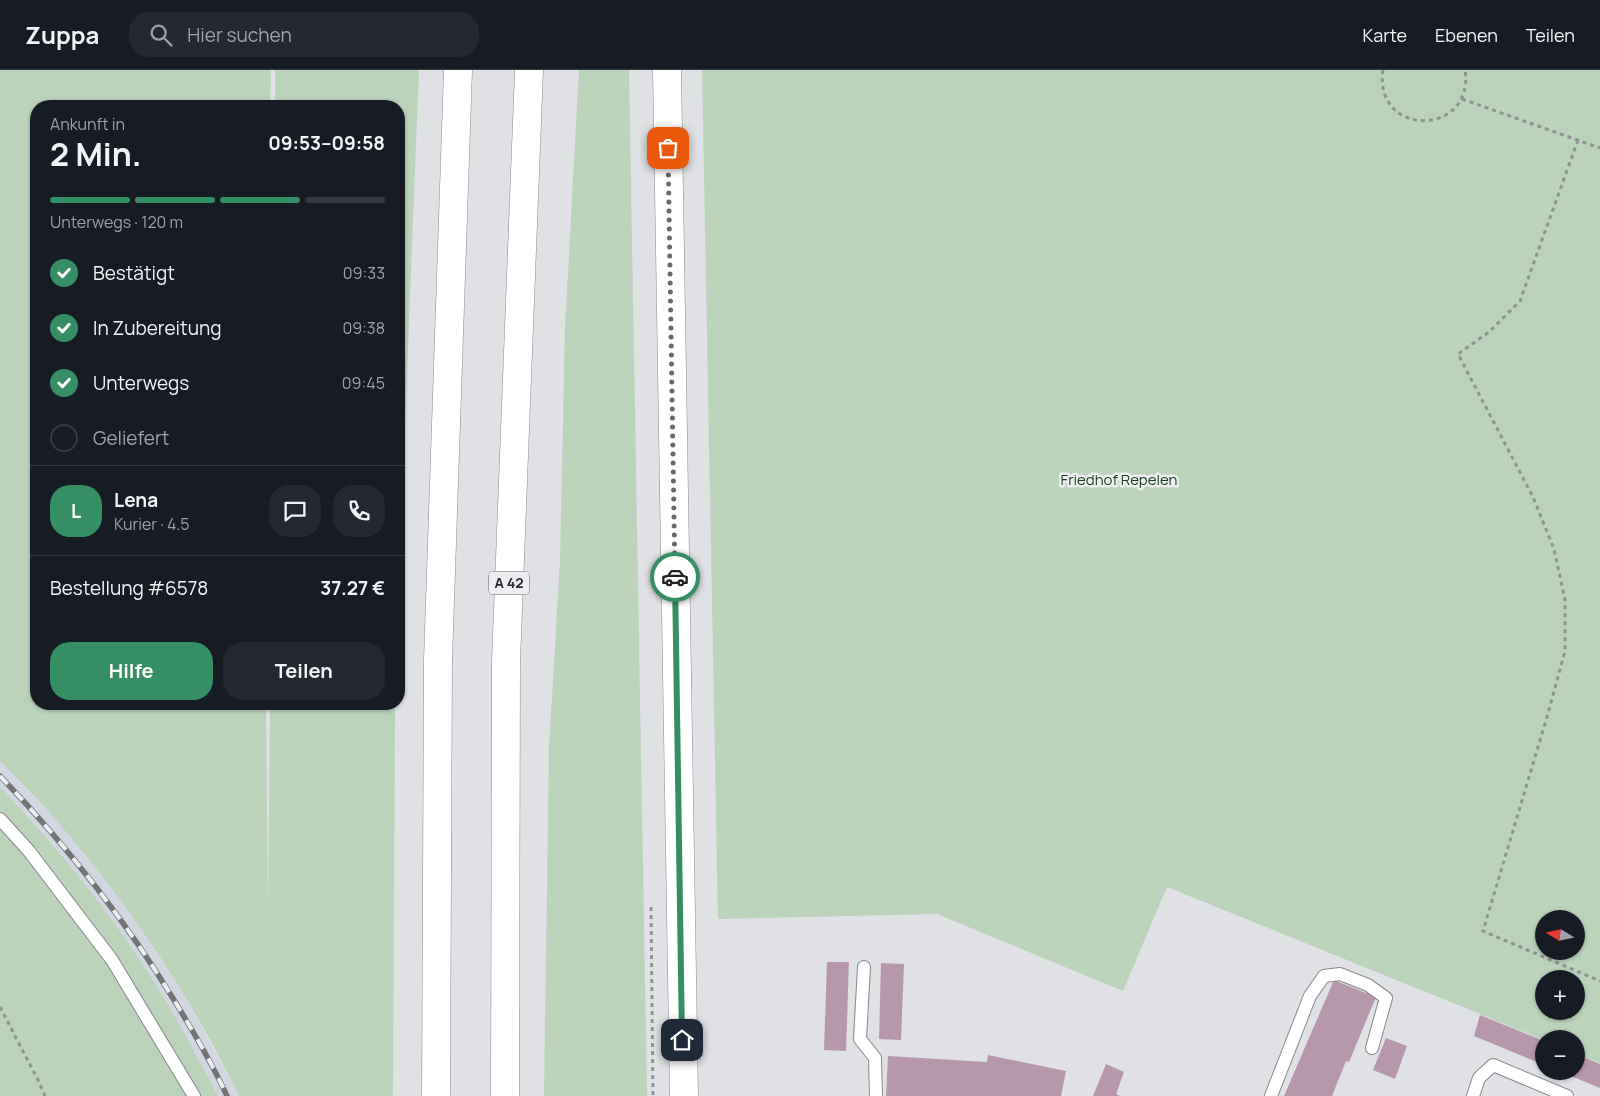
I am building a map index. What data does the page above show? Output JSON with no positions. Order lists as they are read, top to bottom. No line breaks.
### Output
{"streets":{"main road":["A 42"]},"parks":["Friedhof Repelen"],"north":"left","page":{"header":"Zuppa","search":"Hier suchen","nav":["Karte","Ebenen","Teilen"],"heading":["2 Min.","Ankunft in","09:53–09:58"],"panel":["Lena","Kurier · 4.5","Bestellung #6578","37.27 €"],"bar":"Unterwegs · 120 m","list":[["Bestätigt","09:33"],["In Zubereitung","09:38"],["Unterwegs","09:45"],"Geliefert"],"round":"L","buttons":["Hilfe","Teilen"],"map_buttons":["+","−"]}}
